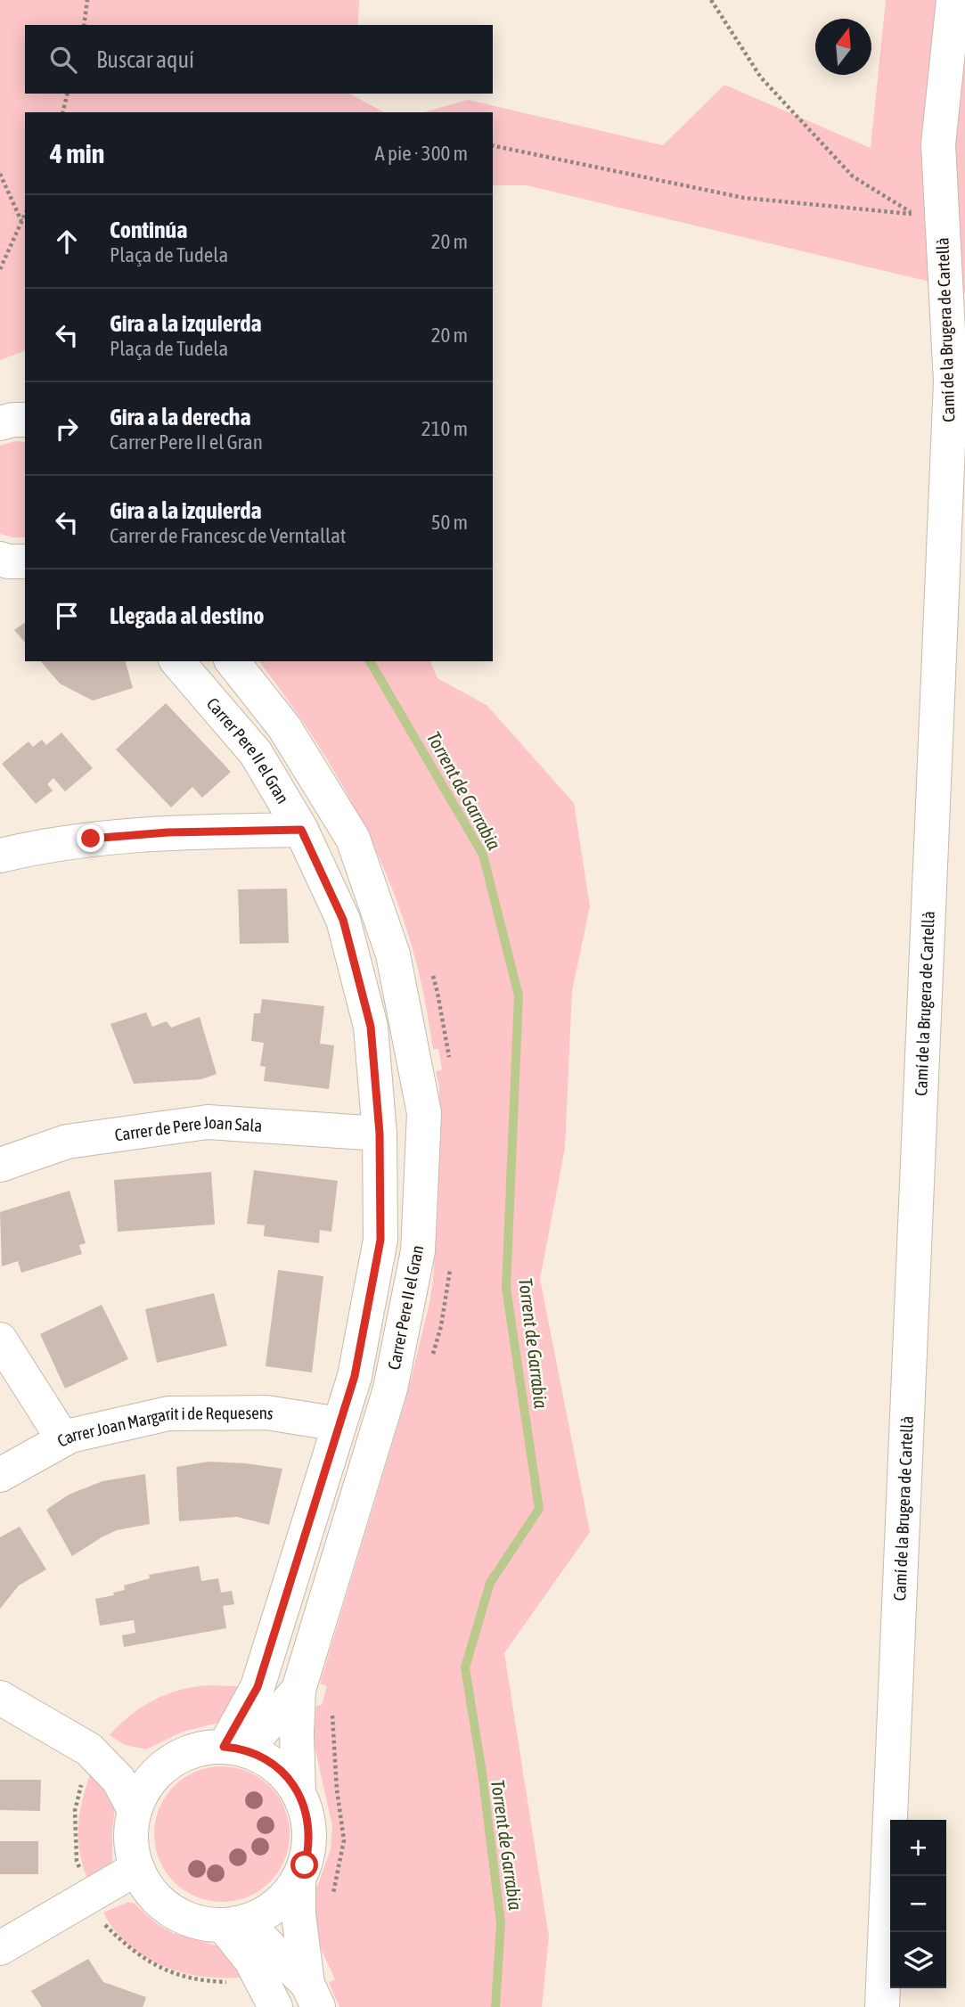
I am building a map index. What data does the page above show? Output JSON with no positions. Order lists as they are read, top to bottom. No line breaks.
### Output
{"streets":{"street":["Camí de la Brugera de Cartellà","Carrer Pere II el Gran","Carrer de Pere Joan Sala","Carrer Joan Margarit i de Requesens"]},"crossings":[["Carrer Pere II el Gran","Carrer de Pere Joan Sala"],["Carrer Pere II el Gran","Carrer Joan Margarit i de Requesens"]],"water":["Torrent de Garrabia"],"north":"top","page":{"search":"Buscar aquí","heading":["4 min","A pie · 300 m"],"list":[["Continúa","Plaça de Tudela","20 m"],["Gira a la izquierda","Plaça de Tudela","20 m"],["Gira a la derecha","Carrer Pere II el Gran","210 m"],["Gira a la izquierda","Carrer de Francesc de Verntallat","50 m"],"Llegada al destino"],"map_buttons":["+","−"]}}
